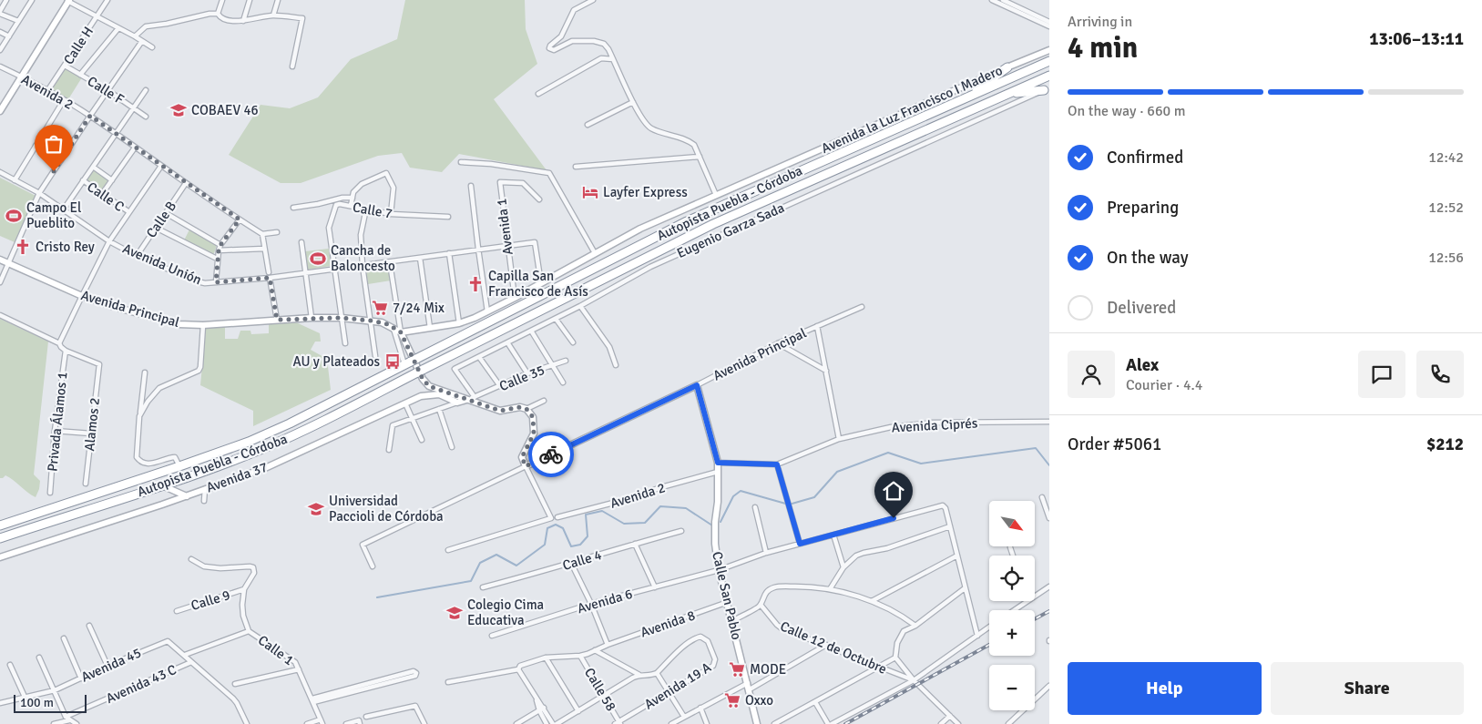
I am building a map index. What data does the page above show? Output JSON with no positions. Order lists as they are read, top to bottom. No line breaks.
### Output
{"streets":{"highway":["Autopista Puebla - Córdoba"],"street":["Calle H","Calle F","Avenida 2","Avenida la Luz Francisco I Madero","Calle C","Calle 7","Calle B","Avenida 1","Eugenio Garza Sada","Avenida Unión","Avenida Principal","Calle 35","Privada Álamos 1","Alamos 2","Avenida Ciprés","Avenida 37","Calle 4","Calle San Pablo","Calle 9","Avenida 6","Avenida 8","Calle 12 de Octubre","Calle 1","Avenida 45","Avenida 43 C","Avenida 19 A","Calle 58"]},"crossings":[["Calle H","Calle F"],["Calle H","Avenida 2"],["Avenida 2","Calle B"],["Avenida 2","Calle San Pablo"],["Avenida la Luz Francisco I Madero","Avenida 1"],["Avenida la Luz Francisco I Madero","Avenida Unión"],["Avenida la Luz Francisco I Madero","Avenida Principal"],["Calle 7","Avenida Unión"],["Calle B","Avenida Unión"],["Avenida 1","Avenida Unión"],["Eugenio Garza Sada","Calle 35"],["Avenida Principal","Avenida Ciprés"],["Avenida Principal","Calle San Pablo"],["Privada Álamos 1","Alamos 2"],["Avenida Ciprés","Calle San Pablo"],["Calle San Pablo","Avenida 6"],["Calle San Pablo","Avenida 8"],["Calle 9","Calle 1"],["Avenida 8","Calle 58"],["Avenida 19 A","Calle 58"]],"places":{"school or university":["COBAEV 46","Universidad Paccioli de Córdoba","Colegio Cima Educativa"],"hotel":["Layfer Express"],"sports":["Campo El Pueblito","Cancha de Baloncesto"],"church":["Cristo Rey","Capilla San Francisco de Asís"],"supermarket":["7/24 Mix","MODE","Oxxo"],"bus stop":["AU y Plateados"]},"scale_bar":"100 m","north":"bottom right","page":{"heading":["4 min","Arriving in","13:06–13:11"],"panel":["Alex","Courier · 4.4","Order #5061","$212"],"bar":"On the way · 660 m","list":[["Confirmed","12:42"],["Preparing","12:52"],["On the way","12:56"],"Delivered"],"map_buttons":["+","−"],"buttons":["Help","Share"],"scale":"100 m"}}
